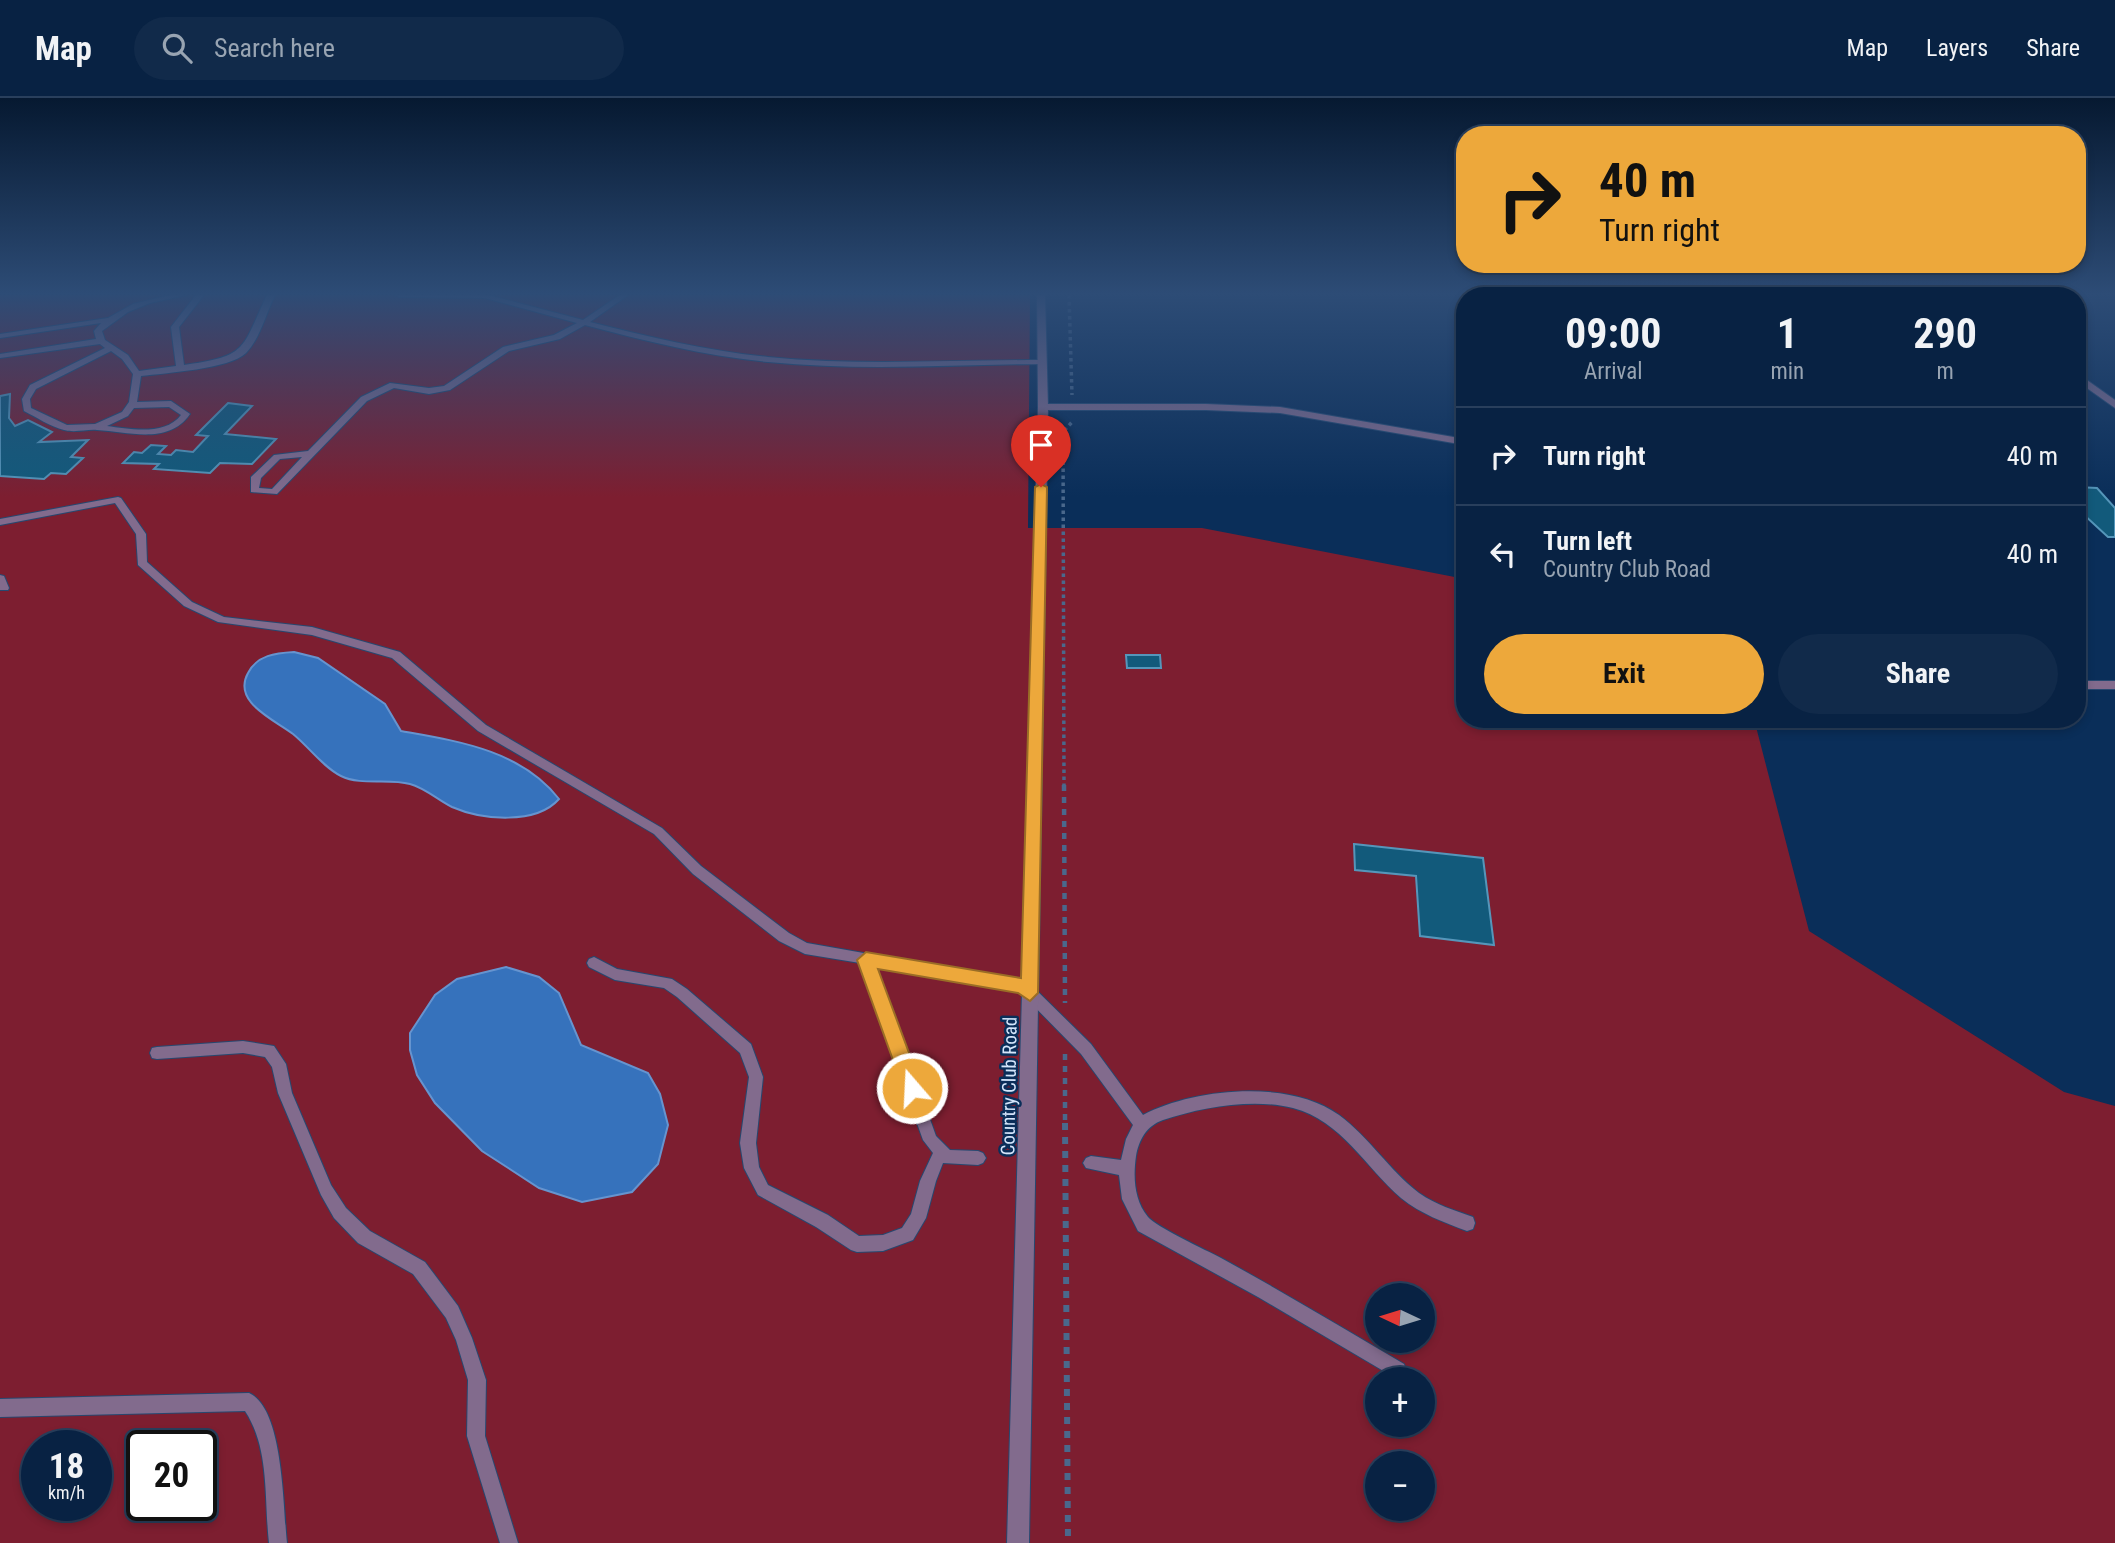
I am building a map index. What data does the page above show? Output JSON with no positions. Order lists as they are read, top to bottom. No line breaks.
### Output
{"streets":{"street":["Country Club Road"]},"north":"left","page":{"header":"Map","search":"Search here","nav":["Map","Layers","Share"],"turn":["40 m","Turn right"],"eta":["09:00","Arrival","1","min","290","m"],"list":[{"name":"Turn right","value":"40 m"},{"name":"Turn left","note":"Country Club Road","value":"40 m"}],"buttons":["Exit","Share"],"map_buttons":["+","−"],"speed":"18 km/h","limit":"20"}}
